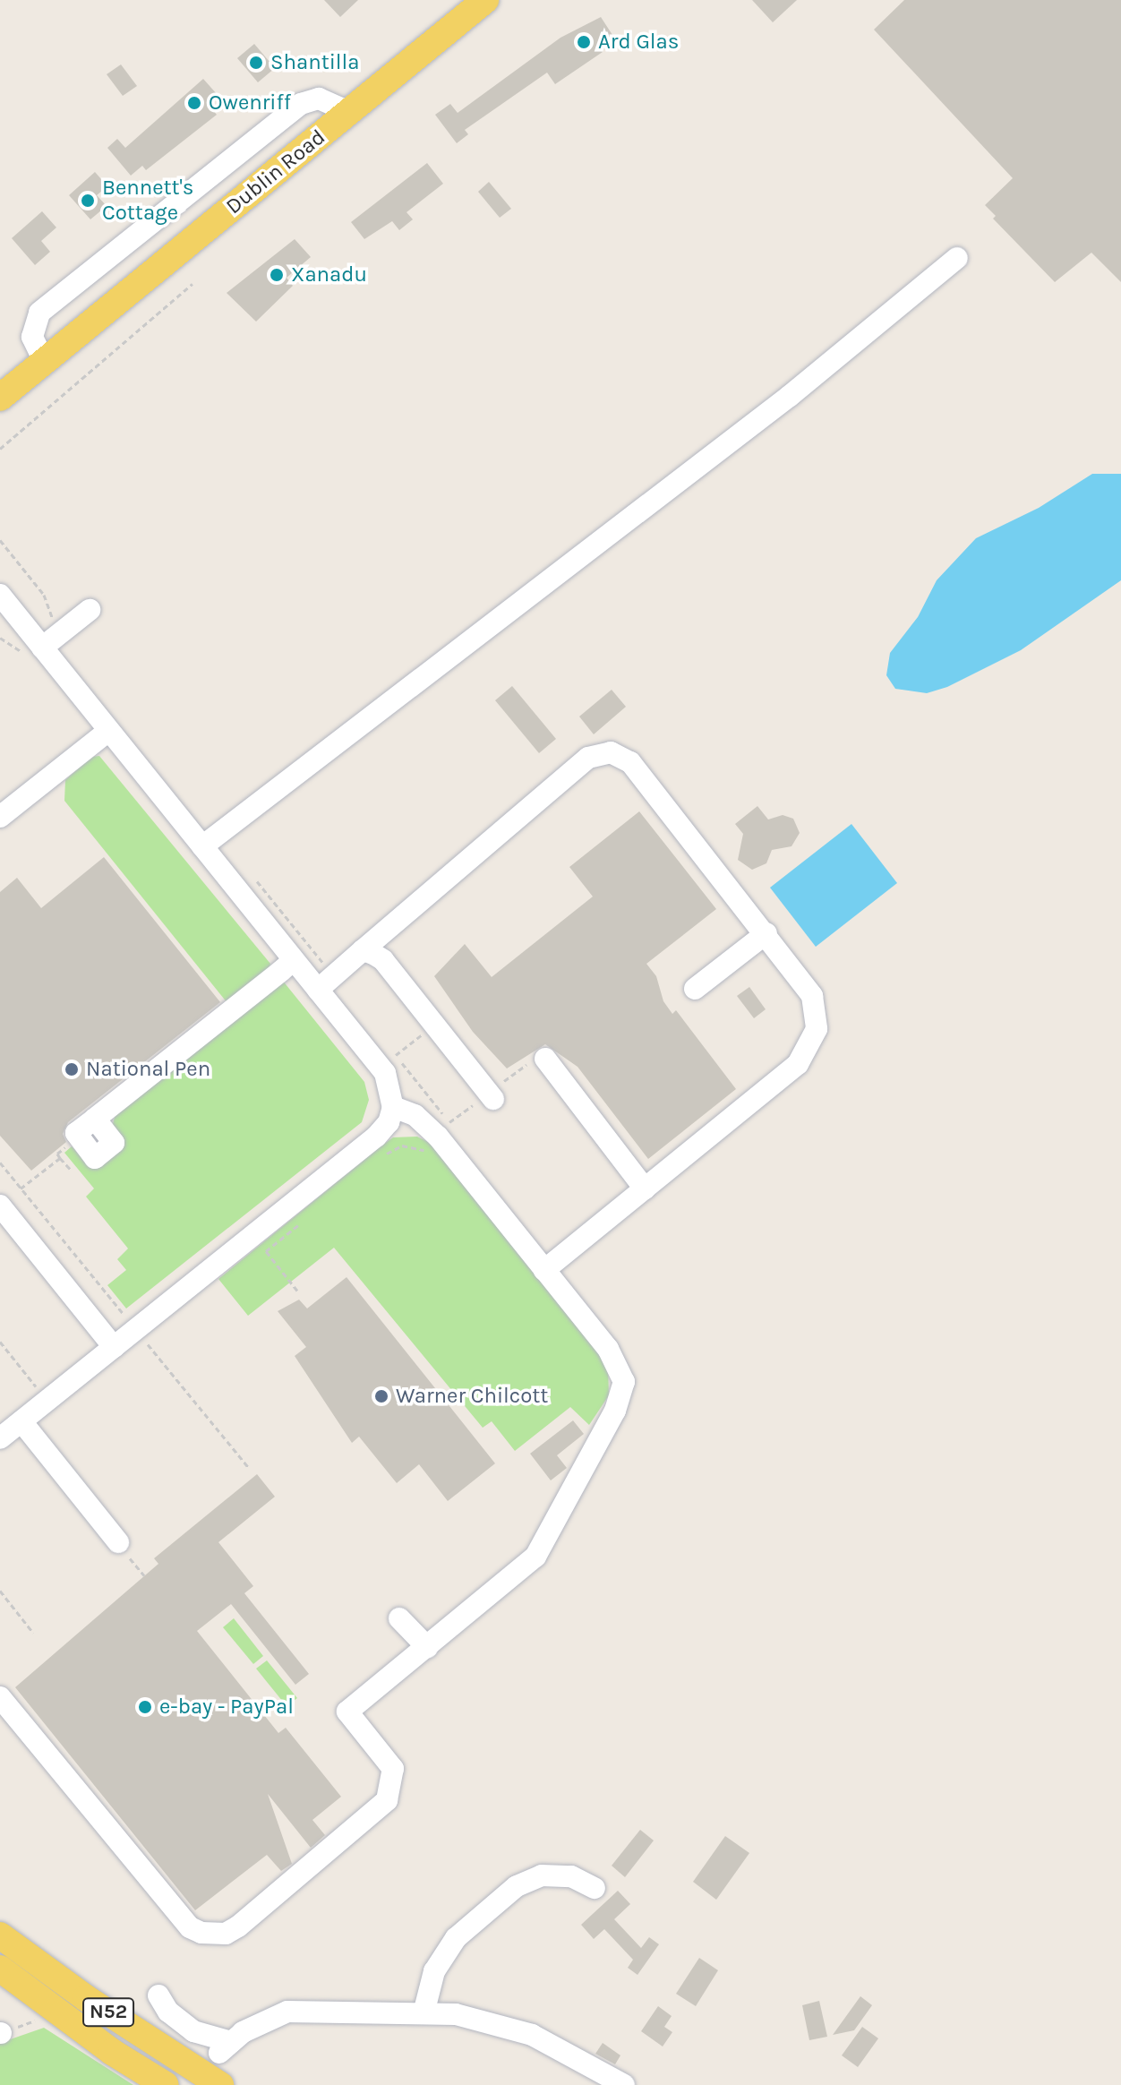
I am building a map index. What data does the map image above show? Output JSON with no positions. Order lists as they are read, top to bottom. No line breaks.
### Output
{"streets":{"main road":["Dublin Road","N52"]},"places":["Ard Glas","Shantilla","Owenriff","Bennett's Cottage","Xanadu","National Pen","Warner Chilcott","e-bay - PayPal"]}
